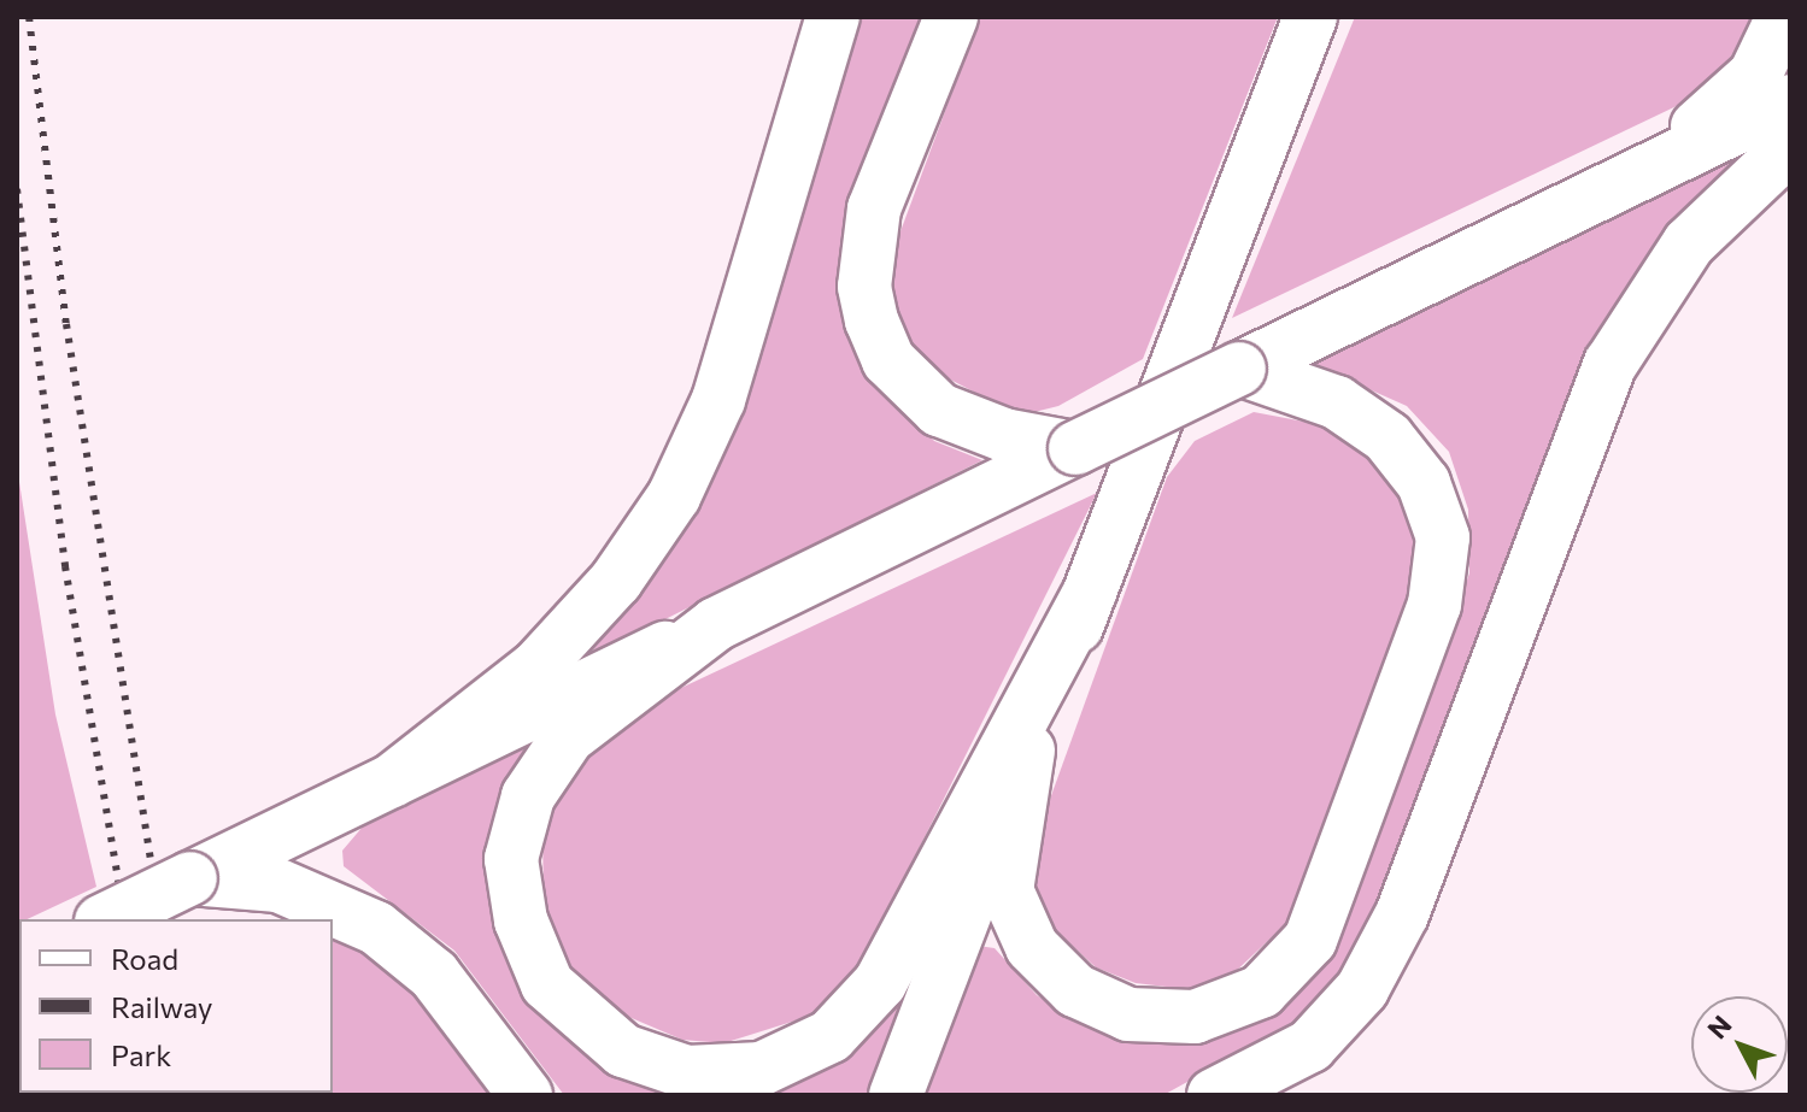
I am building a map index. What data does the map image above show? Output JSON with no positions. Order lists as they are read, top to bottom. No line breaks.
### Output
{"legend":["Road","Railway","Park"],"north":"top left"}
